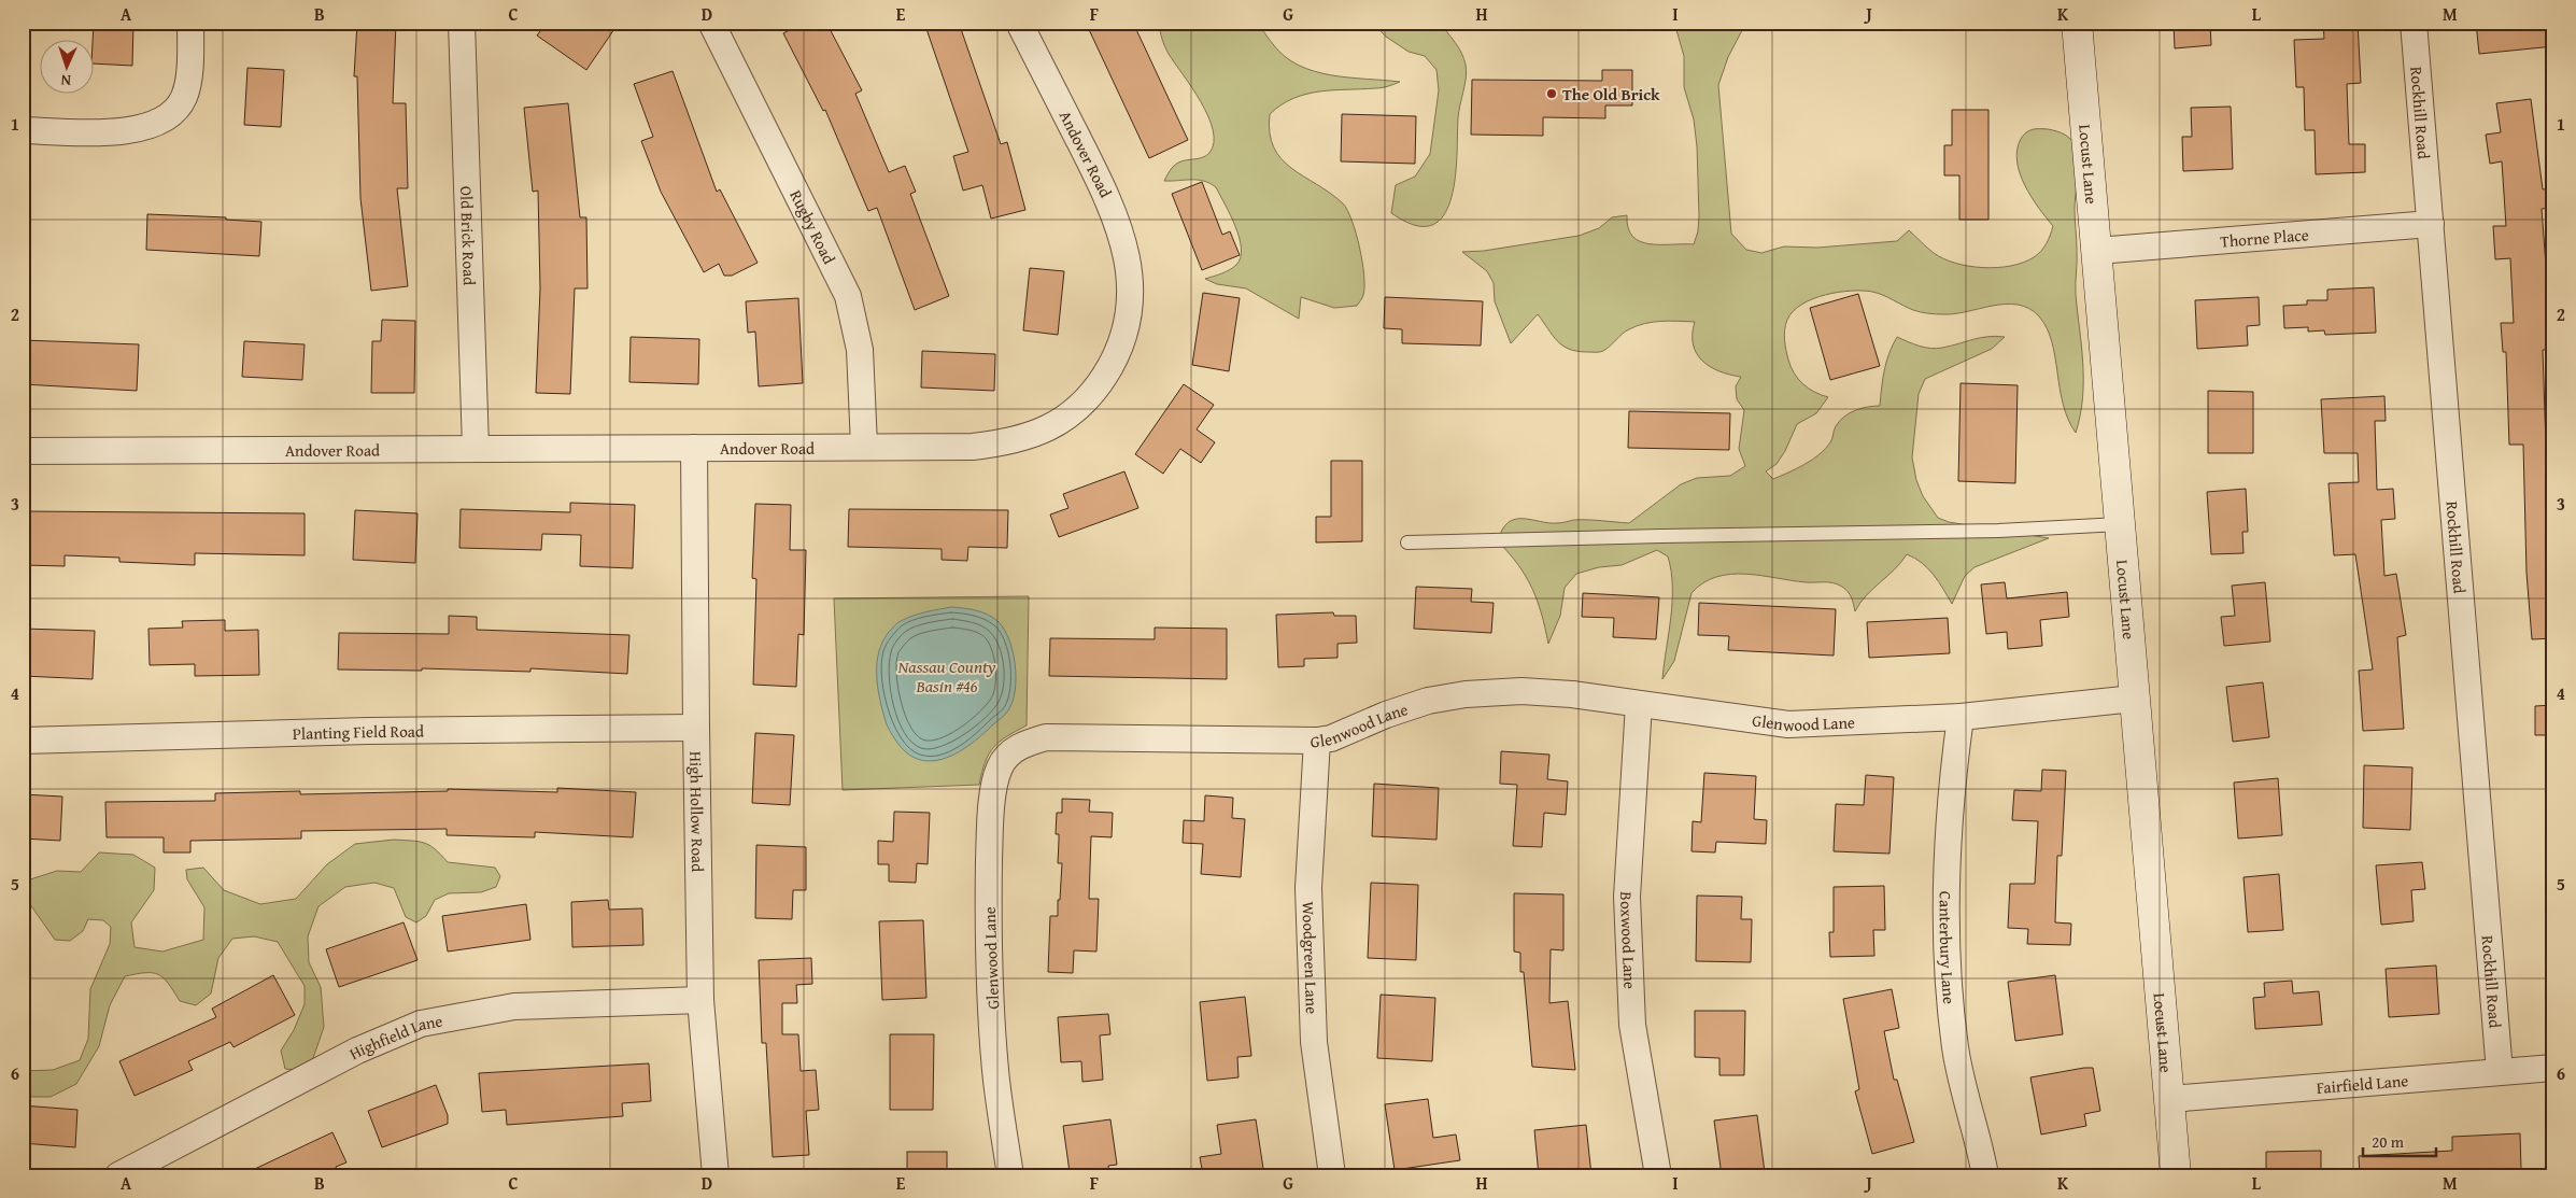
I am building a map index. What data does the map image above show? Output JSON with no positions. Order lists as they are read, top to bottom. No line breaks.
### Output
{"streets":{"street":["Rockhill Road","Andover Road","Locust Lane","Rugby Road","Old Brick Road","Thorne Place","Glenwood Lane","Planting Field Road","High Hollow Road","Boxwood Lane","Canterbury Lane","Woodgreen Lane","Highfield Lane","Fairfield Lane"]},"crossings":[["Rockhill Road","Thorne Place"],["Rockhill Road","Fairfield Lane"],["Andover Road","Rugby Road"],["Andover Road","Old Brick Road"],["Andover Road","High Hollow Road"],["Locust Lane","Thorne Place"],["Locust Lane","Glenwood Lane"],["Locust Lane","Fairfield Lane"],["Glenwood Lane","Boxwood Lane"],["Glenwood Lane","Canterbury Lane"],["Glenwood Lane","Woodgreen Lane"],["Planting Field Road","High Hollow Road"],["High Hollow Road","Highfield Lane"]],"water":["Nassau County Basin #46"],"places":["The Old Brick"],"scale_bar":"20 m","north":"bottom","grid":{"columns":["A","B","C","D","E","F","G","H","I","J","K","L","M"],"rows":["1","2","3","4","5","6"]}}
